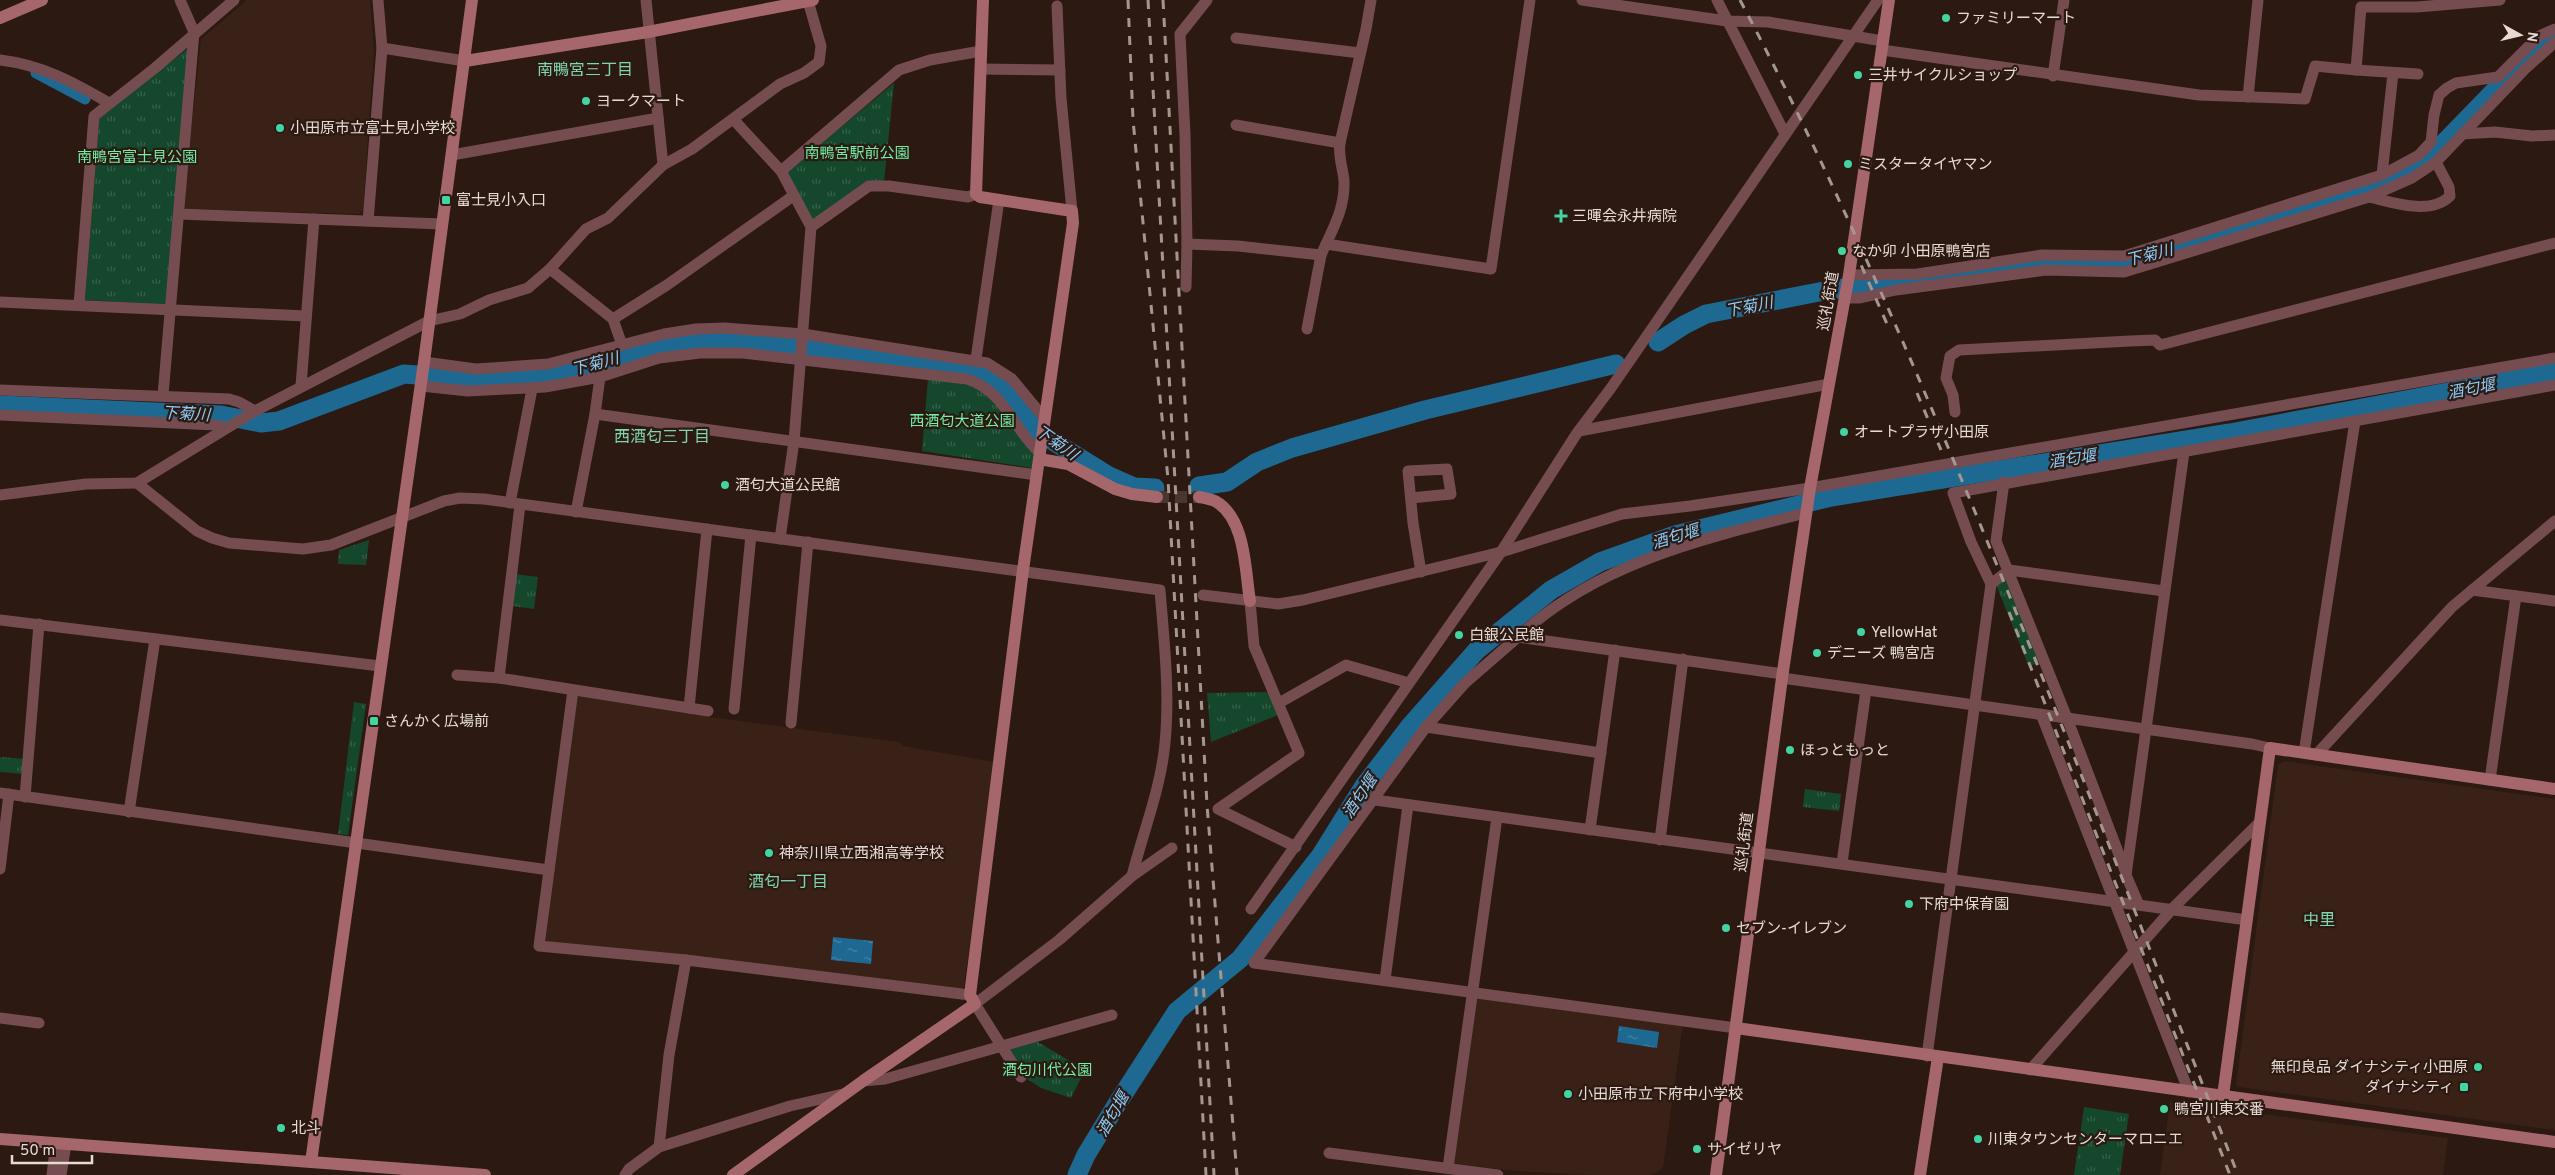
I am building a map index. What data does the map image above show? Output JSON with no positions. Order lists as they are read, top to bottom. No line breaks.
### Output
{"streets":{"street":["巡礼街道"]},"districts":["南鴨宮三丁目","西酒匂三丁目","酒匂一丁目","中里"],"water":["下菊川","酒匂堰"],"parks":["南鴨宮駅前公園","南鴨宮富士見公園","西酒匂大道公園","酒匂川代公園"],"places":{"other":["ファミリーマート","三井サイクルショップ","ヨークマート","小田原市立富士見小学校","ミスタータイヤマン","なか卯 小田原鴨宮店","オートプラザ小田原","酒匂大道公民館","YellowHat","白銀公民館","デニーズ 鴨宮店","ほっともっと","神奈川県立西湘高等学校","下府中保育園","セブン-イレブン","無印良品 ダイナシティ小田原","小田原市立下府中小学校","鴨宮川東交番","北斗","川東タウンセンターマロニエ","サイゼリヤ"],"transit":["富士見小入口","さんかく広場前","ダイナシティ"],"health":["三暉会永井病院"]},"scale_bar":"50 m","north":"right"}
